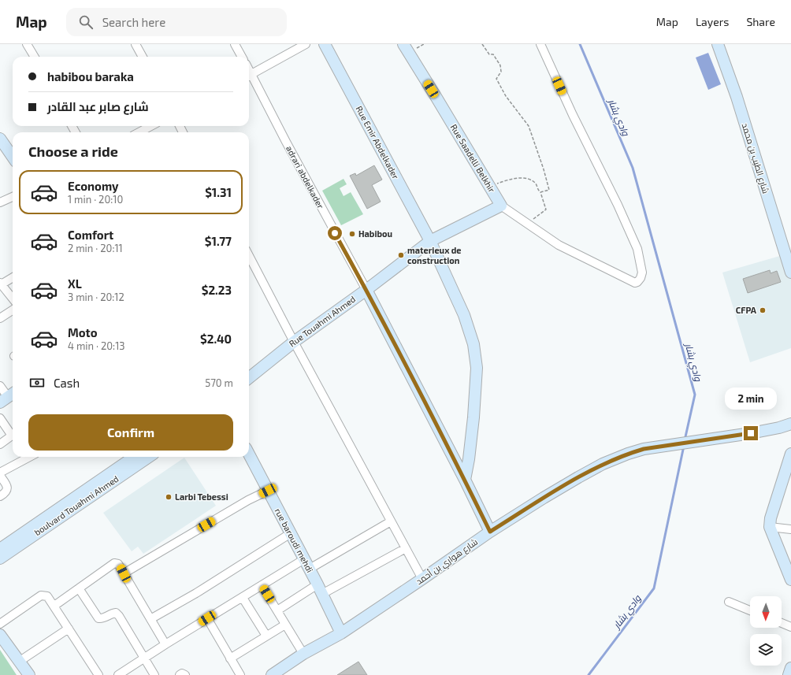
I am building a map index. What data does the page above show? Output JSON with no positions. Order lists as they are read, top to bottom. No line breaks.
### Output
{"streets":{"street":["Rue Emir Abdelkader","Rue Saadelli Belkhir","شارع الطيب بن محمد","adrari abdelkader","Rue Touahmi Ahmed","boulvard Touahmi Ahmed","rue baroudi mehdi","شارع هواري بن أحمد"]},"crossings":[["Rue Emir Abdelkader","Rue Touahmi Ahmed"],["adrari abdelkader","Rue Touahmi Ahmed"],["rue baroudi mehdi","شارع هواري بن أحمد"]],"water":["وادي بشار"],"places":["Habibou","materieux de construction","CFPA","Larbi Tebessi"],"north":"bottom","page":{"header":"Map","search":"Search here","nav":["Map","Layers","Share"],"banner":["habibou baraka","شارع صابر عبد القادر"],"heading":"Choose a ride","list":[{"name":"Economy","note":"1 min · 20:10","value":"$1.31"},{"name":"Comfort","note":"2 min · 20:11","value":"$1.77"},{"name":"XL","note":"3 min · 20:12","value":"$2.23"},{"name":"Moto","note":"4 min · 20:13","value":"$2.40"}],"pay":["Cash","570 m"],"bubble":"2 min","buttons":"Confirm"}}
